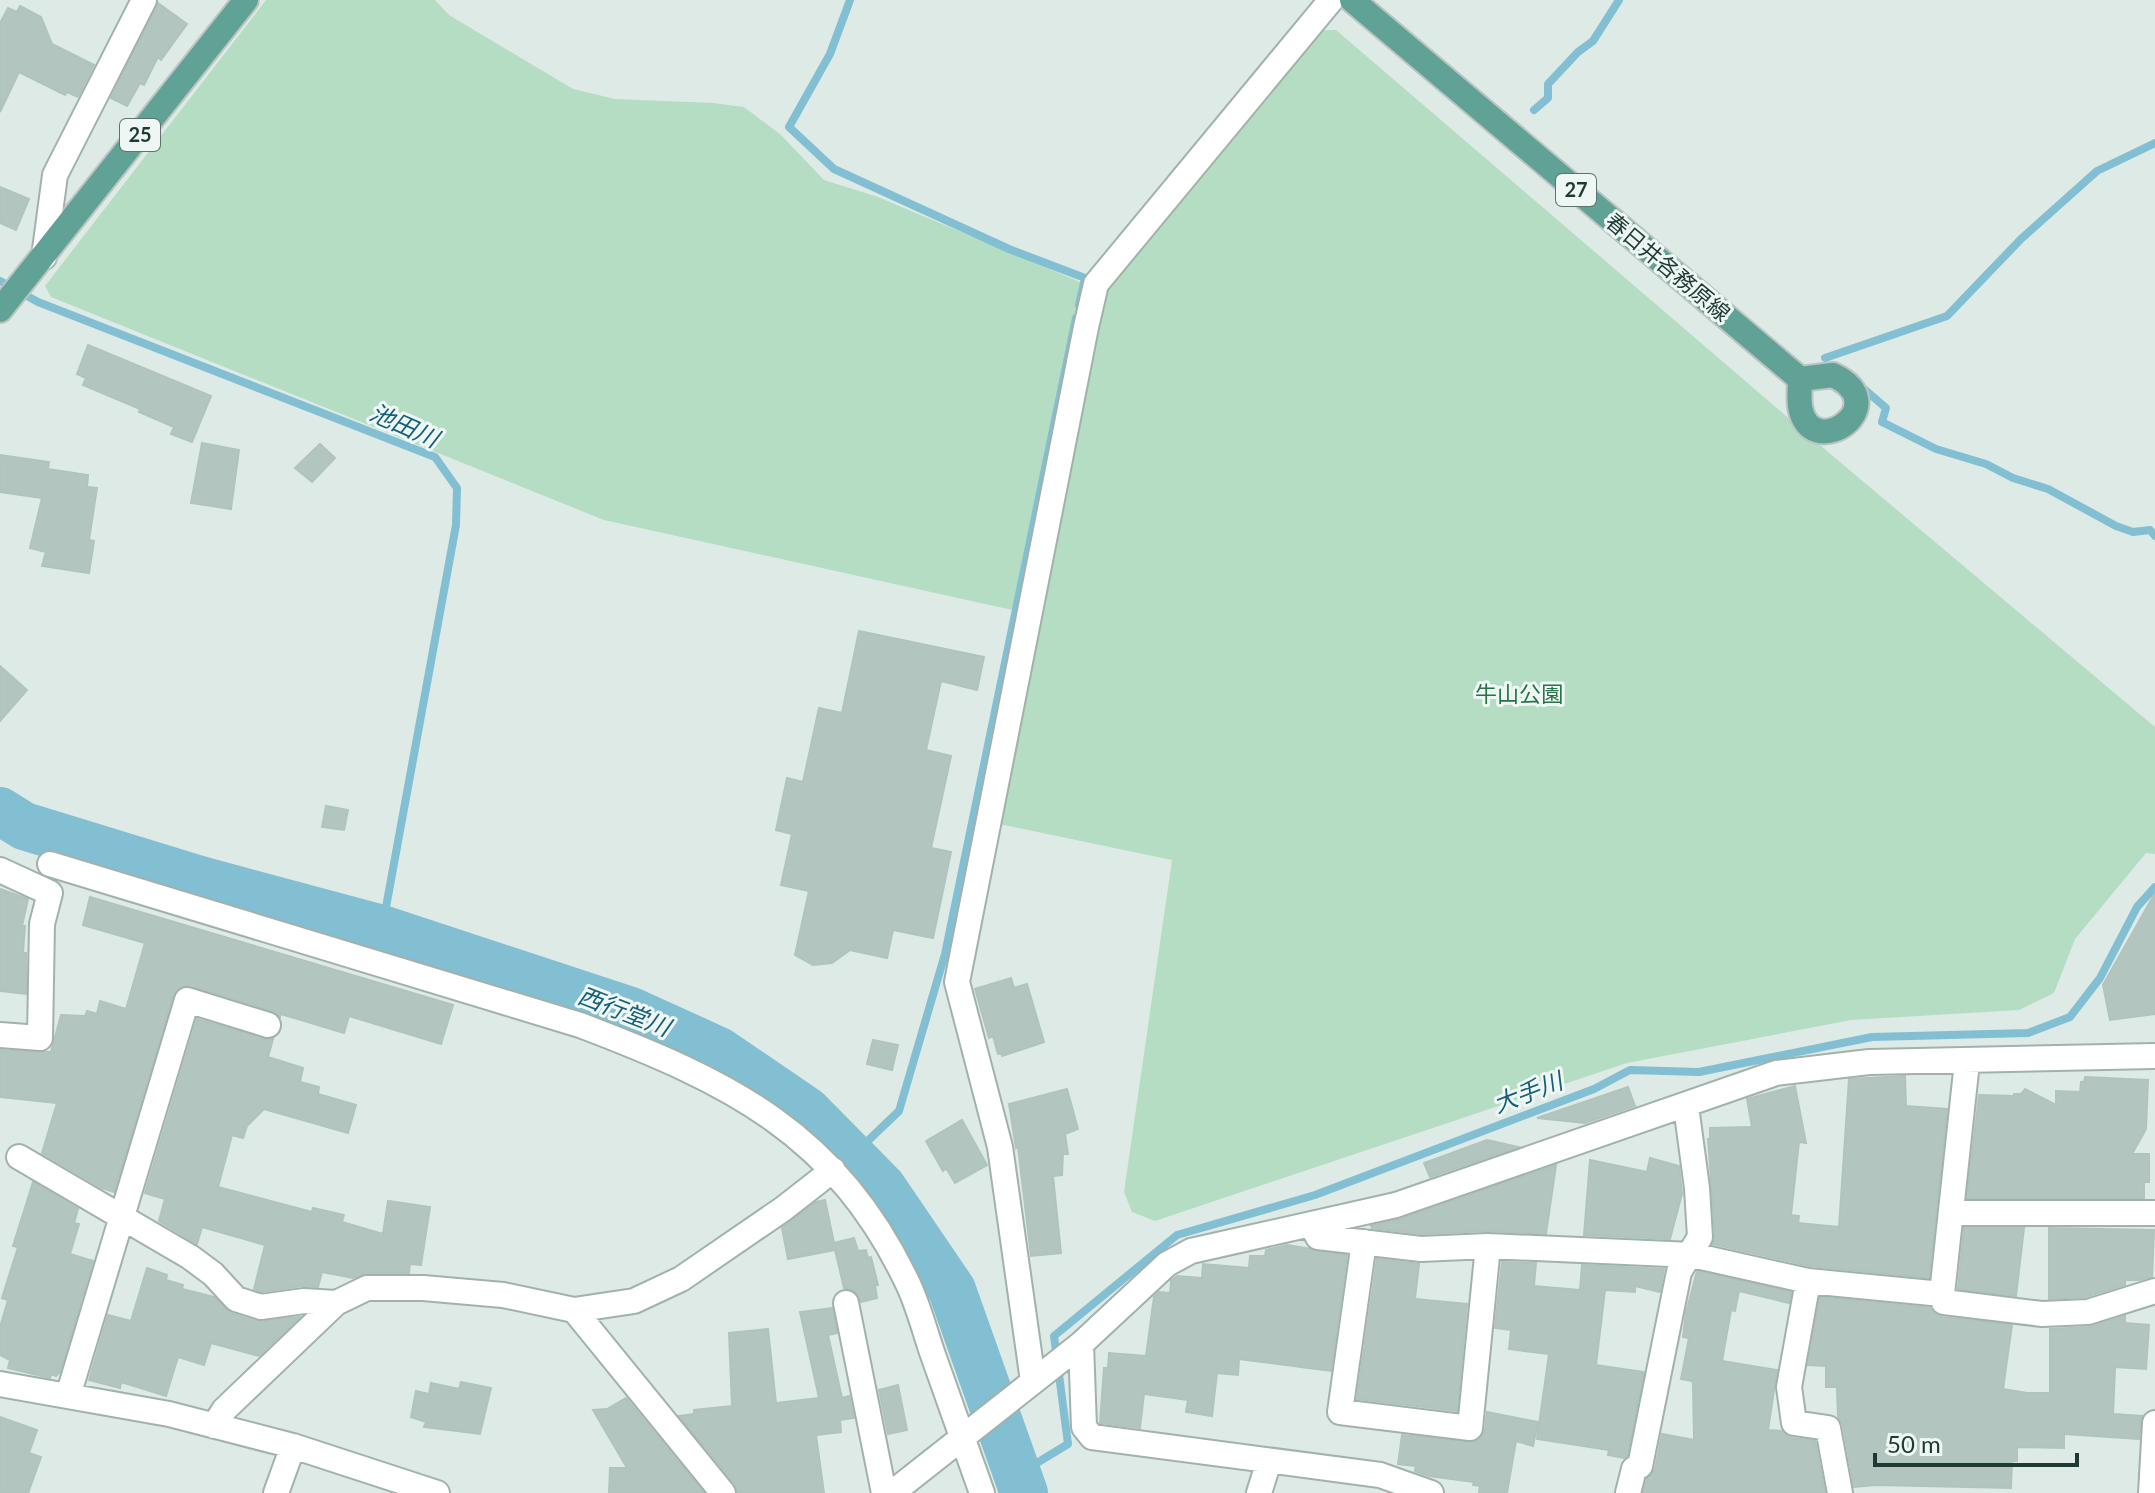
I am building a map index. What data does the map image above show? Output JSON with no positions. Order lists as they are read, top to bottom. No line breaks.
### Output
{"streets":{"main road":["25","27","春日井各務原線"]},"water":["池田川","西行堂川","大手川"],"parks":["牛山公園"],"scale_bar":"50 m"}
